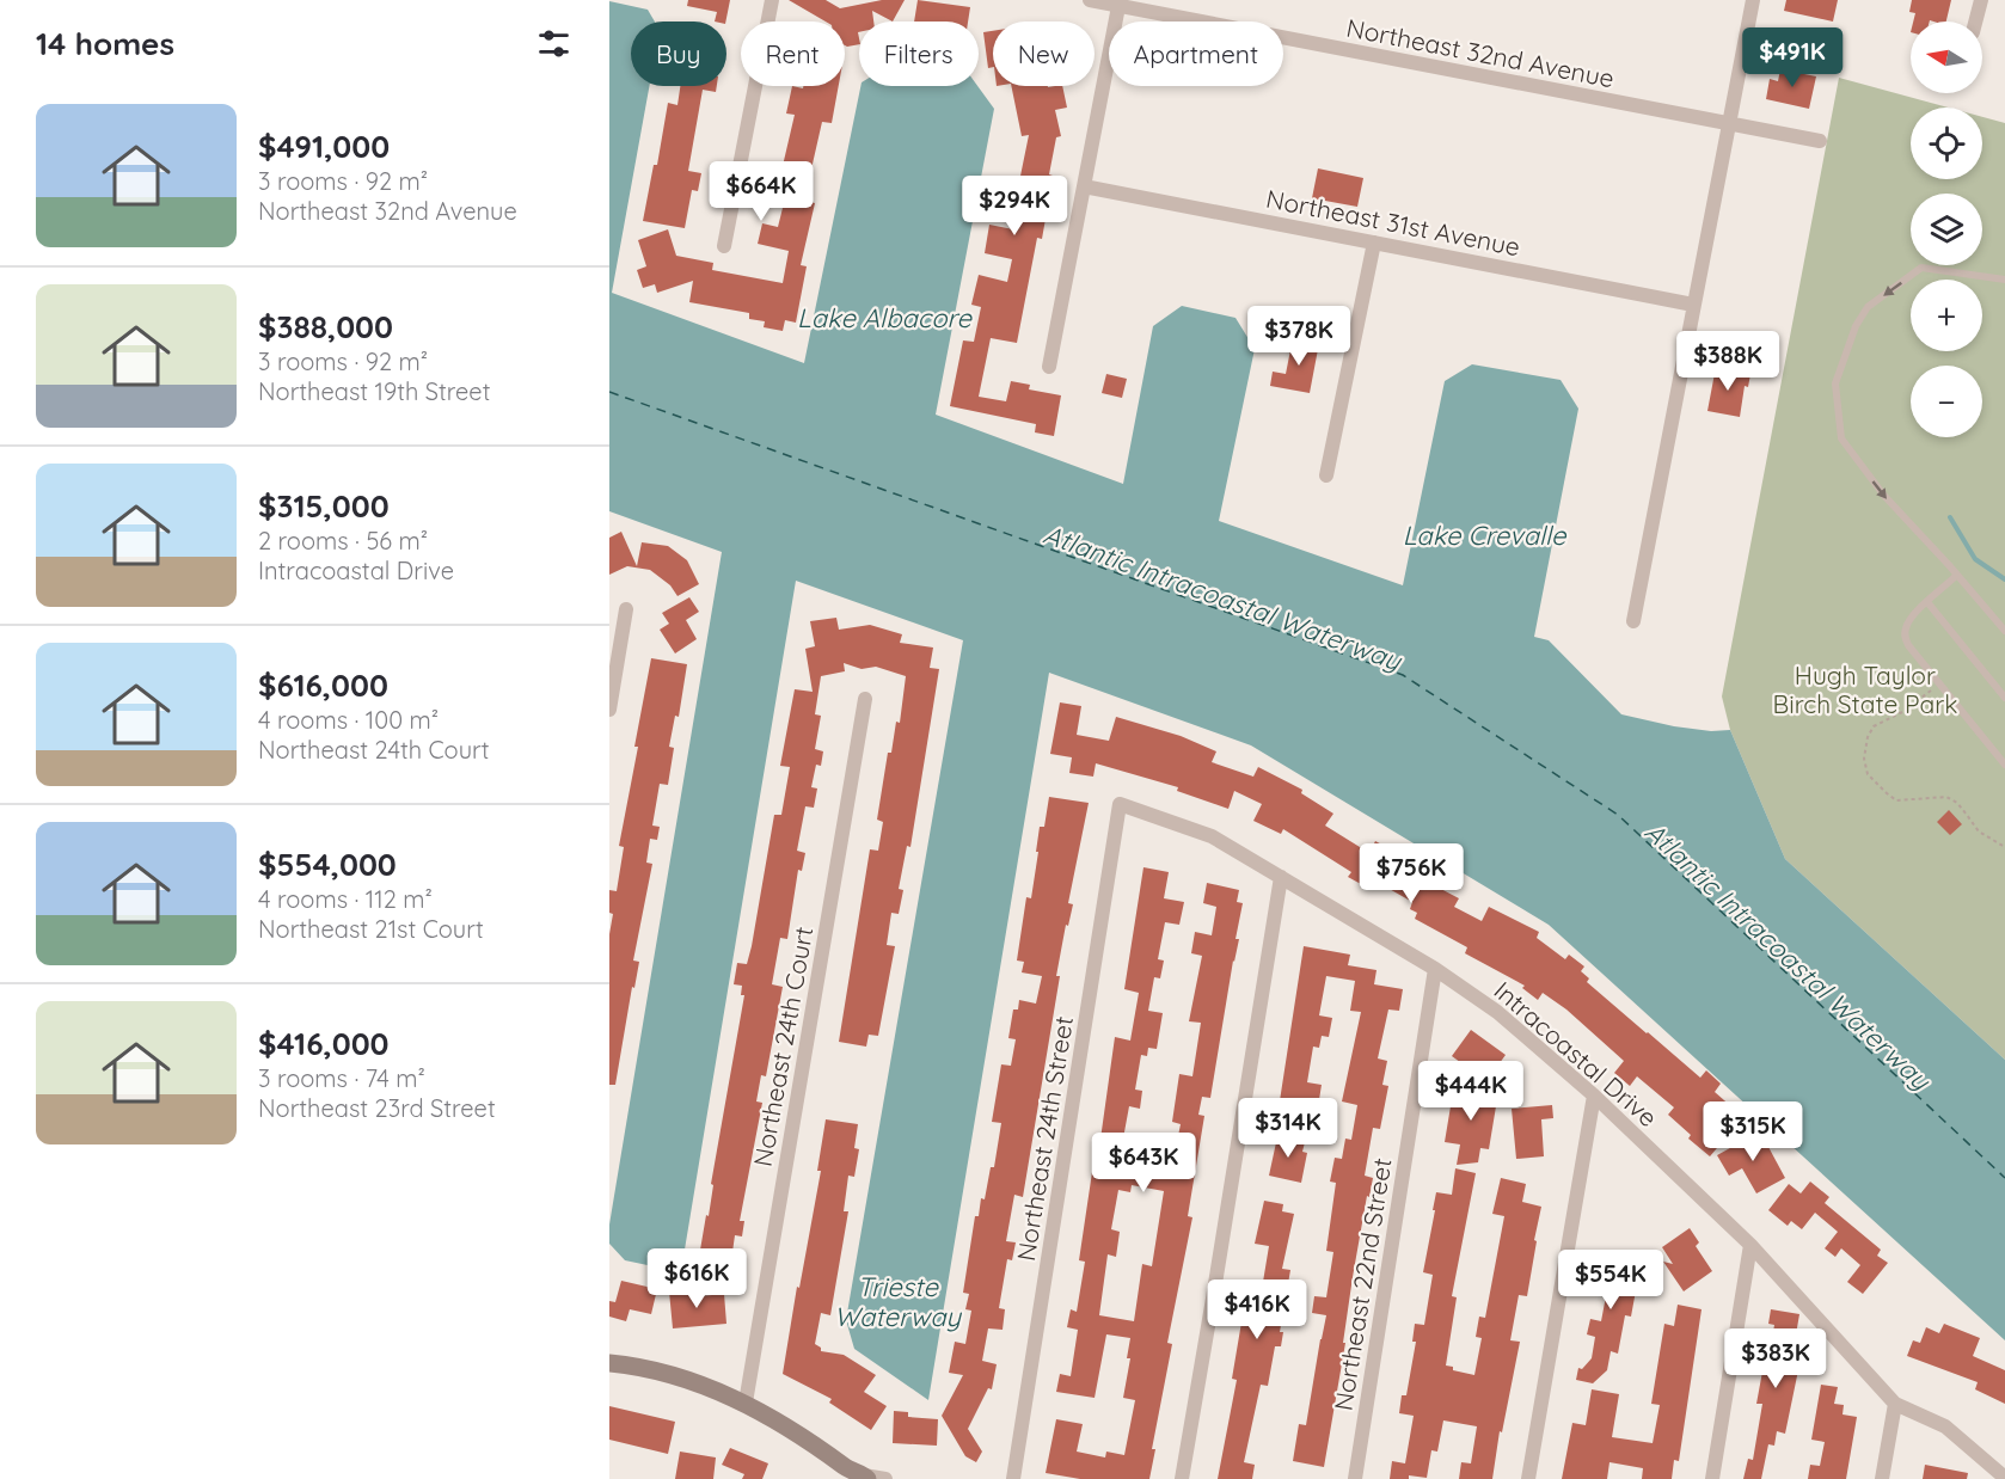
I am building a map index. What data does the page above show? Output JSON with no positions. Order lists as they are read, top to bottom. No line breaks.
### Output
{"streets":{"street":["Northeast 32nd Avenue","Northeast 31st Avenue","Northeast 24th Court","Intracoastal Drive","Northeast 24th Street","Northeast 22nd Street"]},"crossings":[["Intracoastal Drive","Northeast 24th Street"],["Intracoastal Drive","Northeast 22nd Street"]],"water":["Lake Albacore","Lake Crevalle","Atlantic Intracoastal Waterway","Trieste Waterway"],"parks":["Hugh Taylor Birch State Park"],"north":"left","page":{"heading":"14 homes","map_buttons":["+","−"],"chip":["Buy","Rent","Filters","New","Apartment"],"price":["$491K","$664K","$294K","$378K","$388K","$756K","$444K","$314K","$315K","$643K","$616K","$554K","$416K","$383K"],"list":[{"name":"$491,000","note":"3 rooms · 92 m² · Northeast 32nd Avenue"},{"name":"$388,000","note":"3 rooms · 92 m² · Northeast 19th Street"},{"name":"$315,000","note":"2 rooms · 56 m² · Intracoastal Drive"},{"name":"$616,000","note":"4 rooms · 100 m² · Northeast 24th Court"},{"name":"$554,000","note":"4 rooms · 112 m² · Northeast 21st Court"},{"name":"$416,000","note":"3 rooms · 74 m² · Northeast 23rd Street"}]}}
